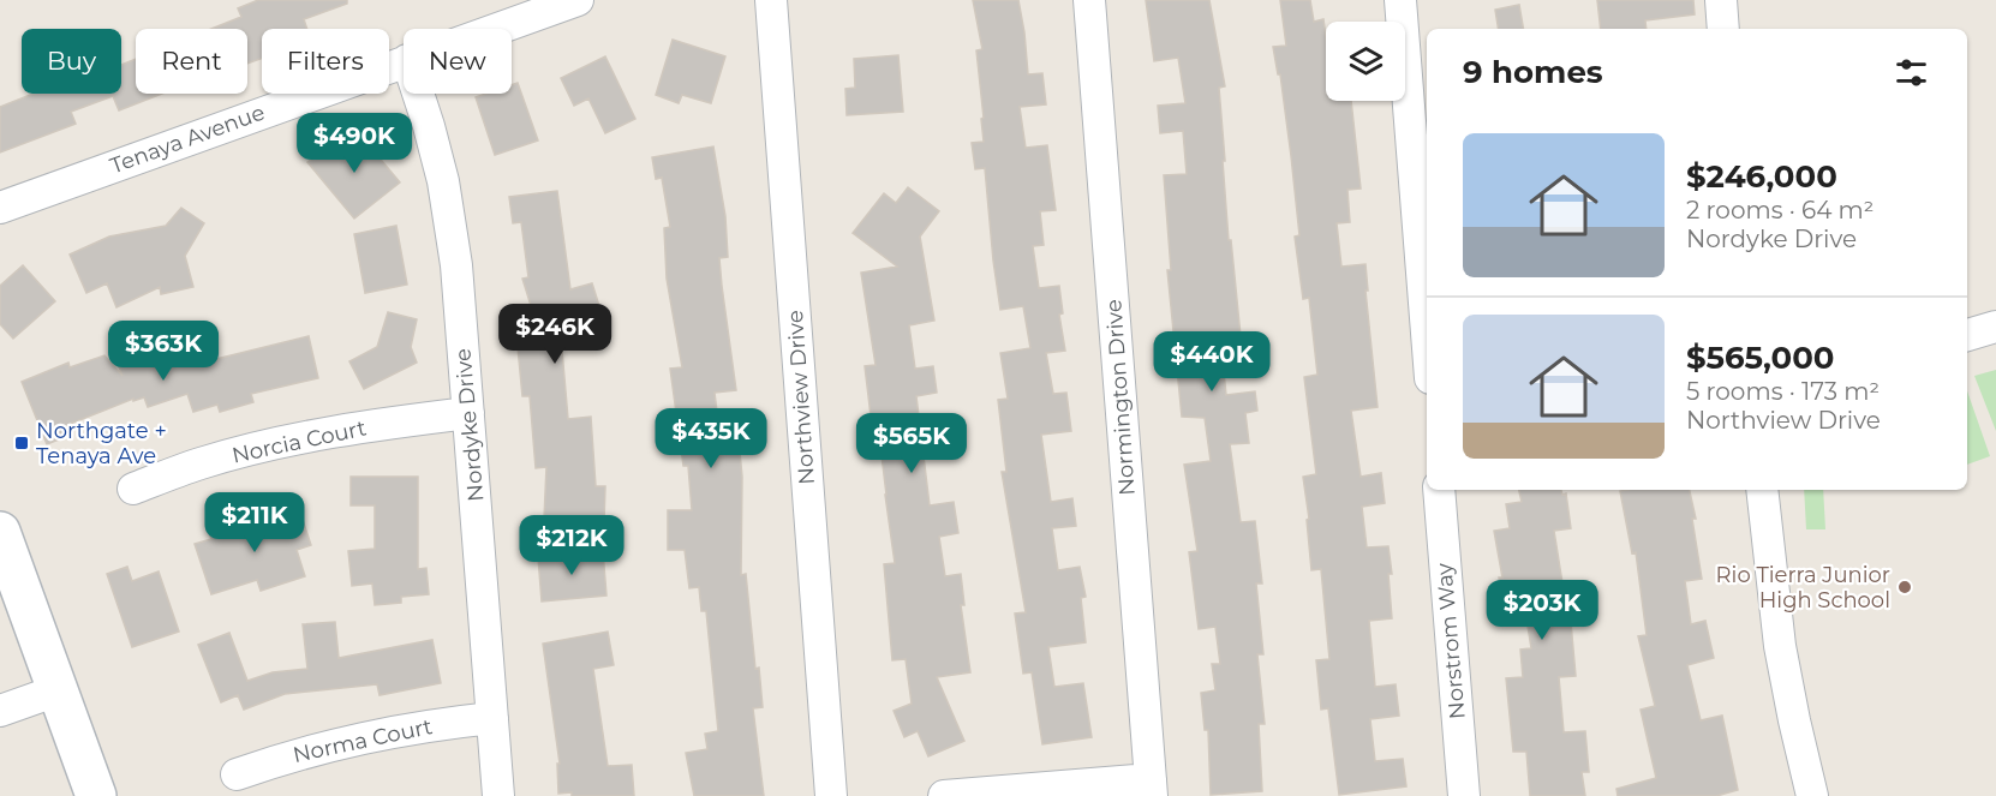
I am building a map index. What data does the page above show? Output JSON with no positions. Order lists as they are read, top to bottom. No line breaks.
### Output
{"streets":{"street":["Tenaya Avenue","Northview Drive","Normington Drive","Nordyke Drive","Norcia Court","Norstrom Way","Norma Court"]},"crossings":[["Nordyke Drive","Norcia Court"],["Nordyke Drive","Norma Court"]],"places":{"transit":["Northgate + Tenaya Ave"],"other":["Rio Tierra Junior High School"]},"page":{"chip":["Buy","Rent","Filters","New"],"heading":"9 homes","price":["$490K","$246K","$363K","$440K","$435K","$565K","$211K","$212K","$203K"],"list":[{"name":"$246,000","note":"2 rooms · 64 m² · Nordyke Drive"},{"name":"$565,000","note":"5 rooms · 173 m² · Northview Drive"}]}}
